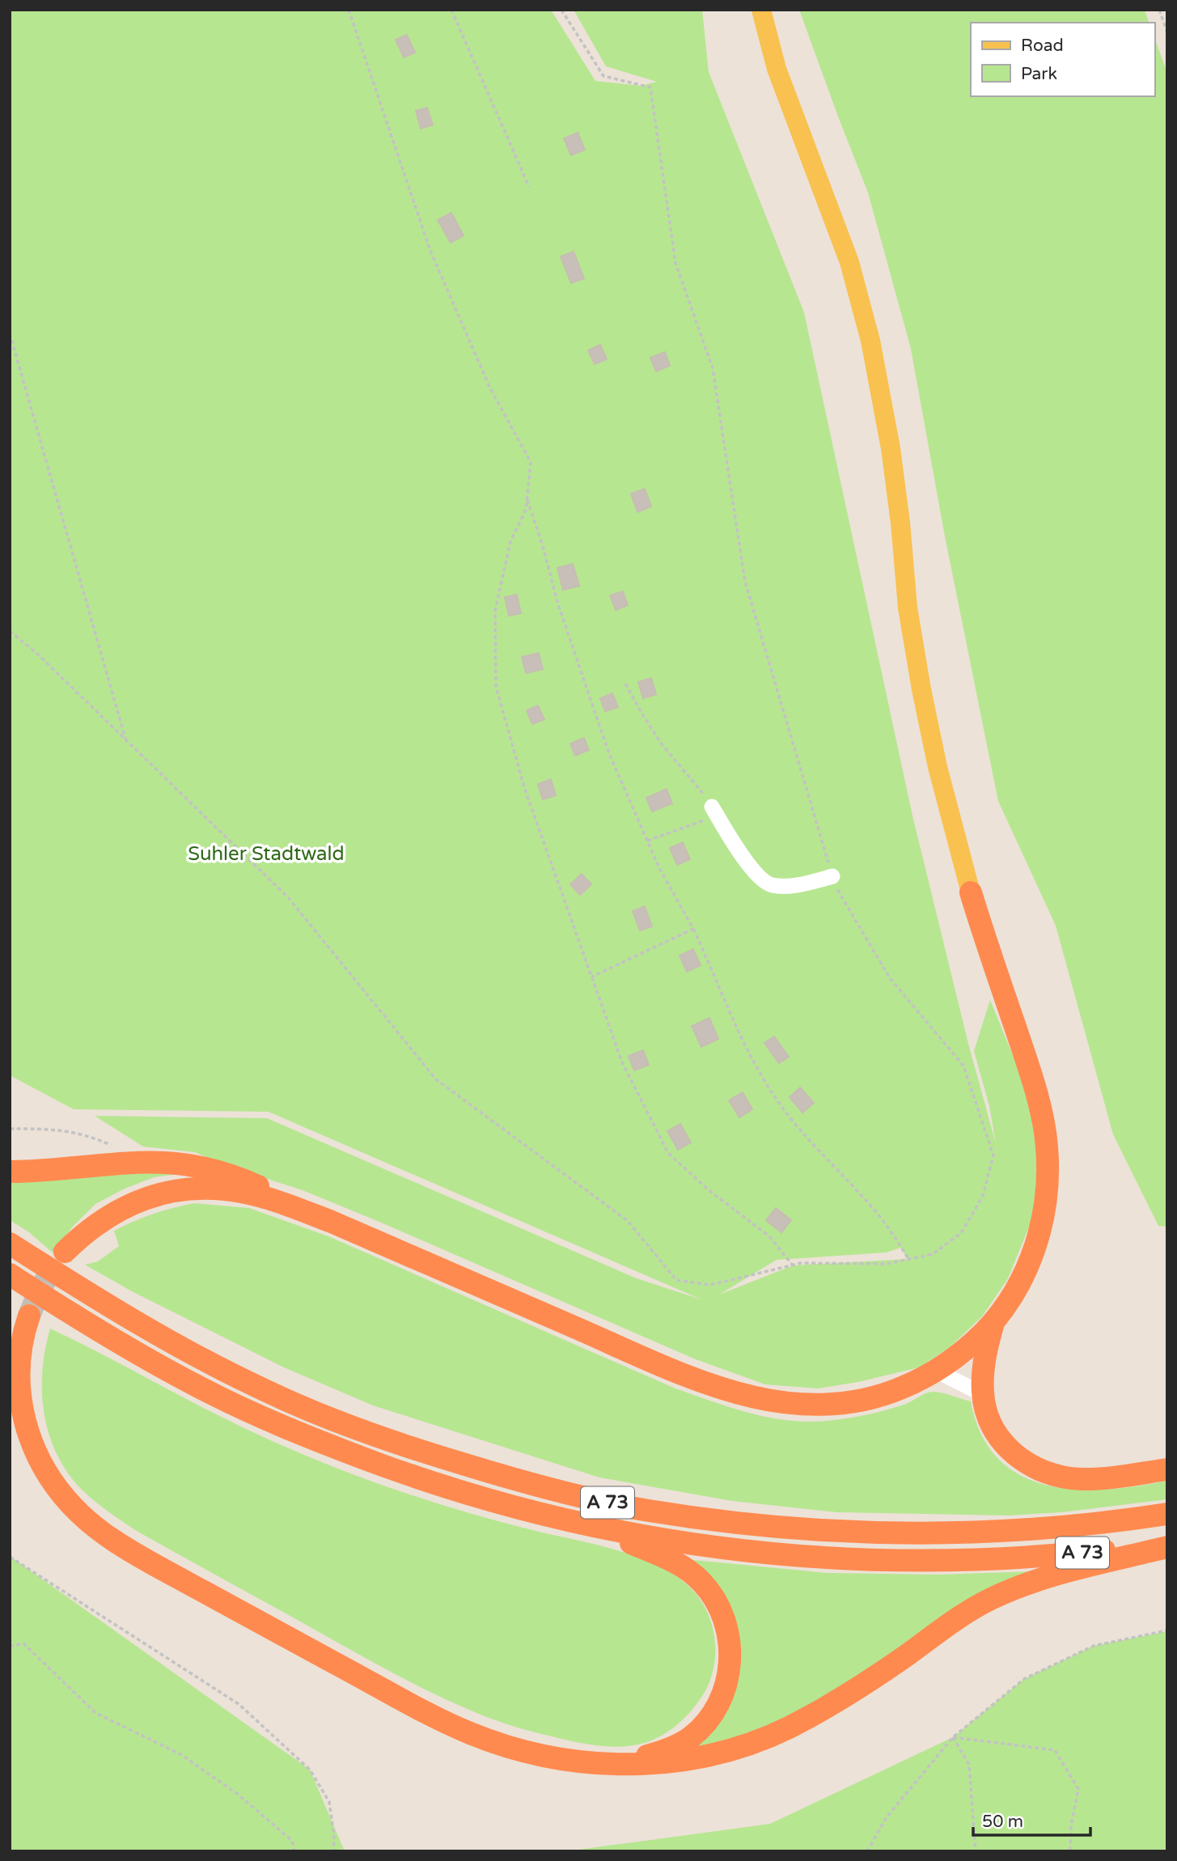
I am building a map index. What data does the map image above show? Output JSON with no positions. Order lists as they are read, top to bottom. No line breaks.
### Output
{"streets":{"highway":["A 73"]},"parks":["Suhler Stadtwald"],"legend":["Road","Park"],"scale_bar":"50 m"}
